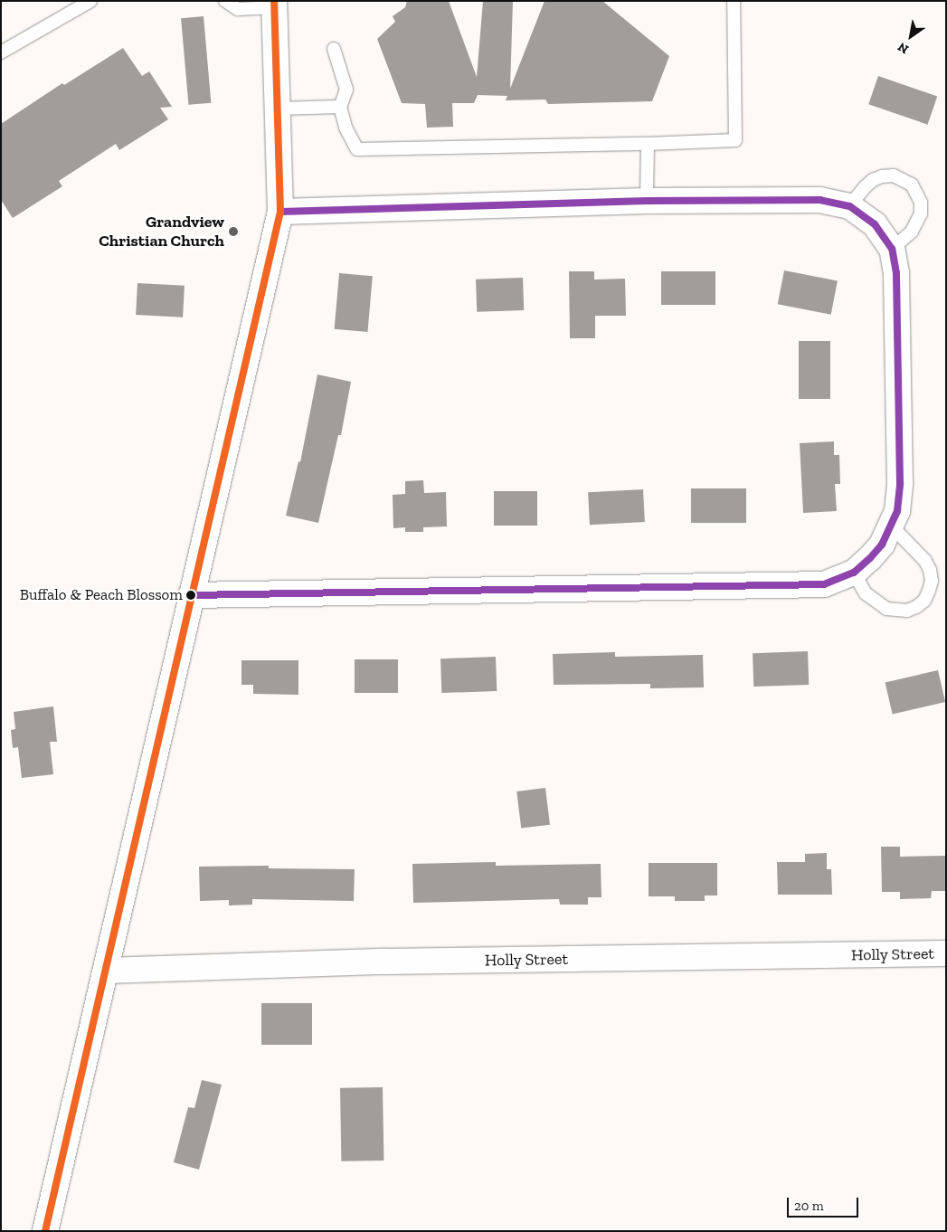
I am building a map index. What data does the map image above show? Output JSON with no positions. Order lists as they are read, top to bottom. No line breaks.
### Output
{"streets":{"street":["Holly Street"]},"places":["Grandview Christian Church","Buffalo & Peach Blossom"],"scale_bar":"20 m","north":"bottom left"}
